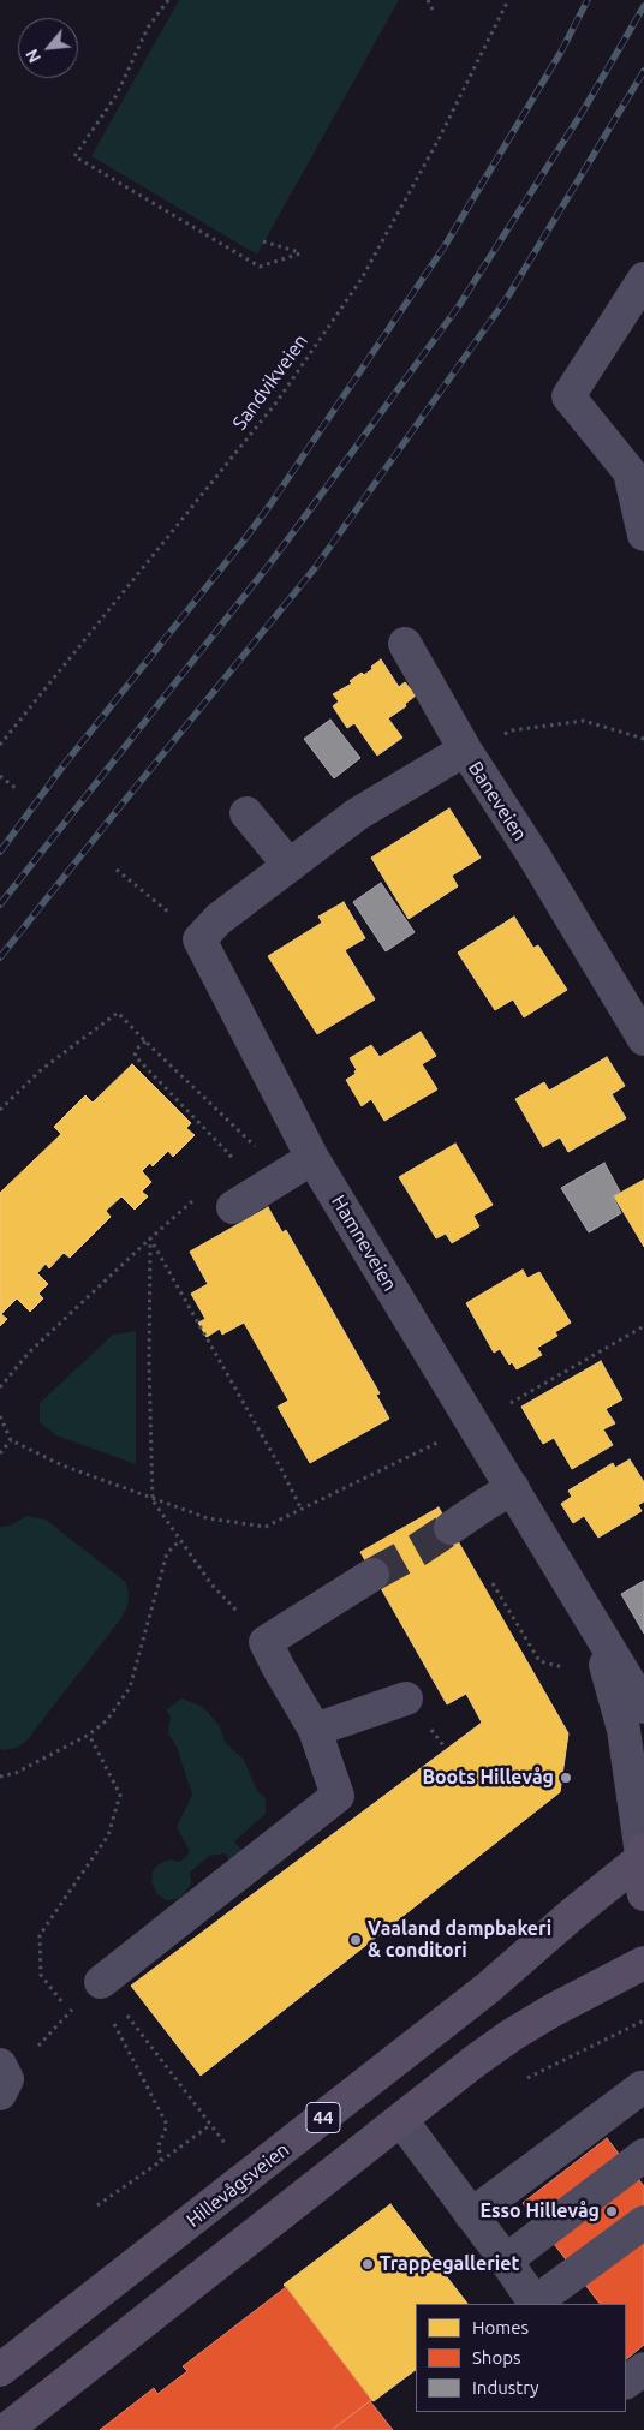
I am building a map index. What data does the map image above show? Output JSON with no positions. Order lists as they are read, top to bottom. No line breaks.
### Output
{"streets":{"main road":["44","Hillevågsveien"],"street":["Baneveien","Hamneveien"],"path":["Sandvikveien"]},"crossings":[["Baneveien","Hamneveien"],["Hamneveien","Hillevågsveien"]],"places":["Boots Hillevåg","Vaaland dampbakeri & conditori","Esso Hillevåg","Trappegalleriet"],"legend":["Homes","Shops","Industry"],"north":"bottom left"}
